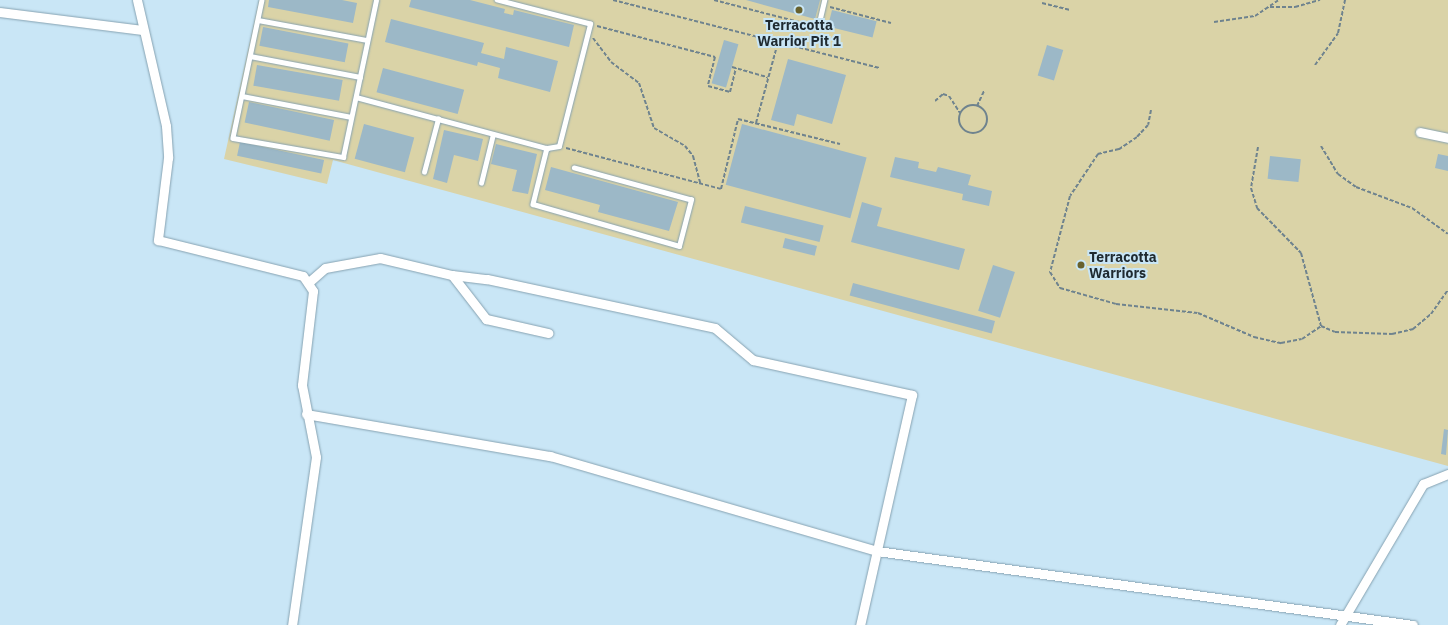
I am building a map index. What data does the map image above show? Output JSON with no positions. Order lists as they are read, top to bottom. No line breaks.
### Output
{"places":["Terracotta Warrior Pit 1","Terracotta Warriors"]}
